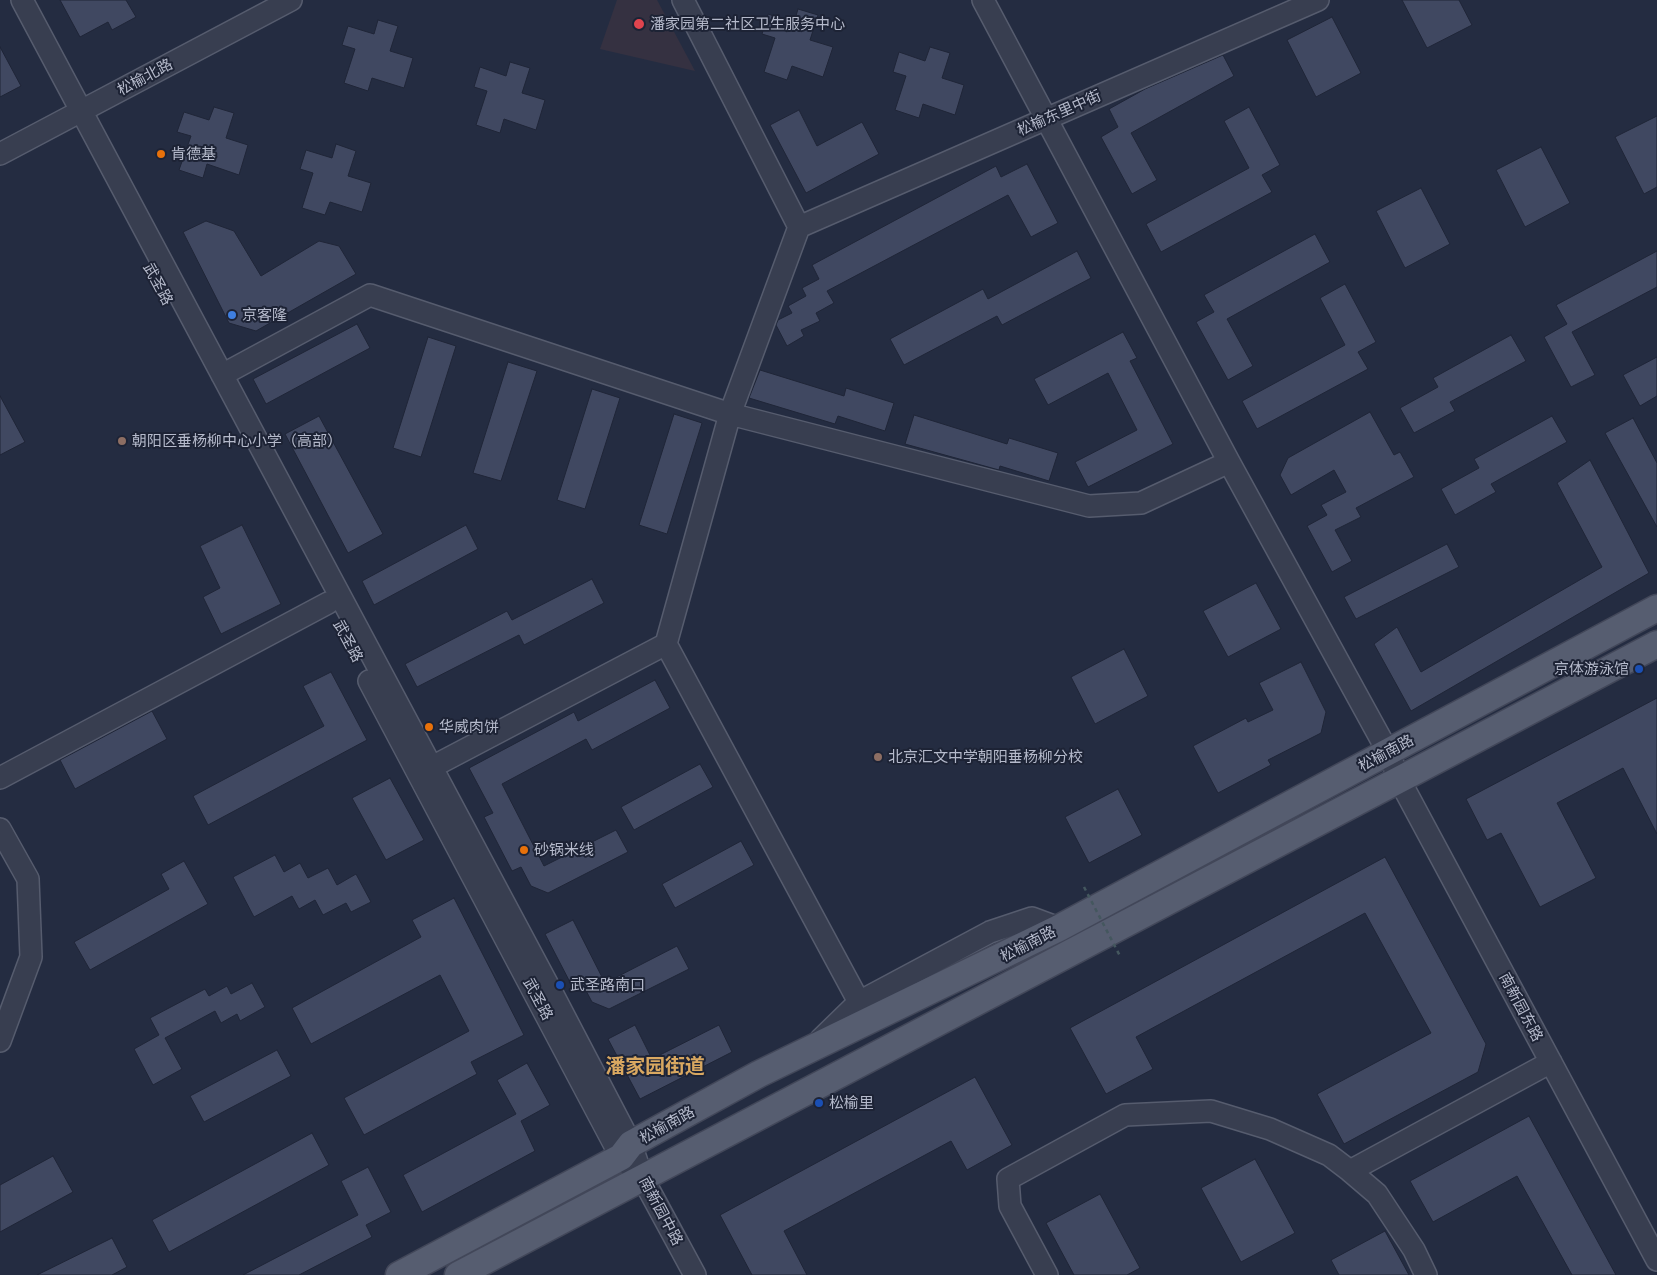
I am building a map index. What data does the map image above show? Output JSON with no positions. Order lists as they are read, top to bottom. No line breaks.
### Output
{"streets":{"main road":["松榆南路"],"street":["松榆北路","松榆东里中街","武圣路","南新园东路","南新园中路"]},"crossings":[["松榆北路","武圣路"],["松榆东里中街","南新园东路"],["武圣路","松榆南路"],["武圣路","南新园中路"],["松榆南路","南新园东路"],["松榆南路","南新园中路"]],"districts":["潘家园街道"],"places":["潘家园第二社区卫生服务中心","肯德基","京客隆","朝阳区垂杨柳中心小学（高部）","京体游泳馆","华威肉饼","北京汇文中学朝阳垂杨柳分校","砂锅米线","武圣路南口","松榆里"]}
